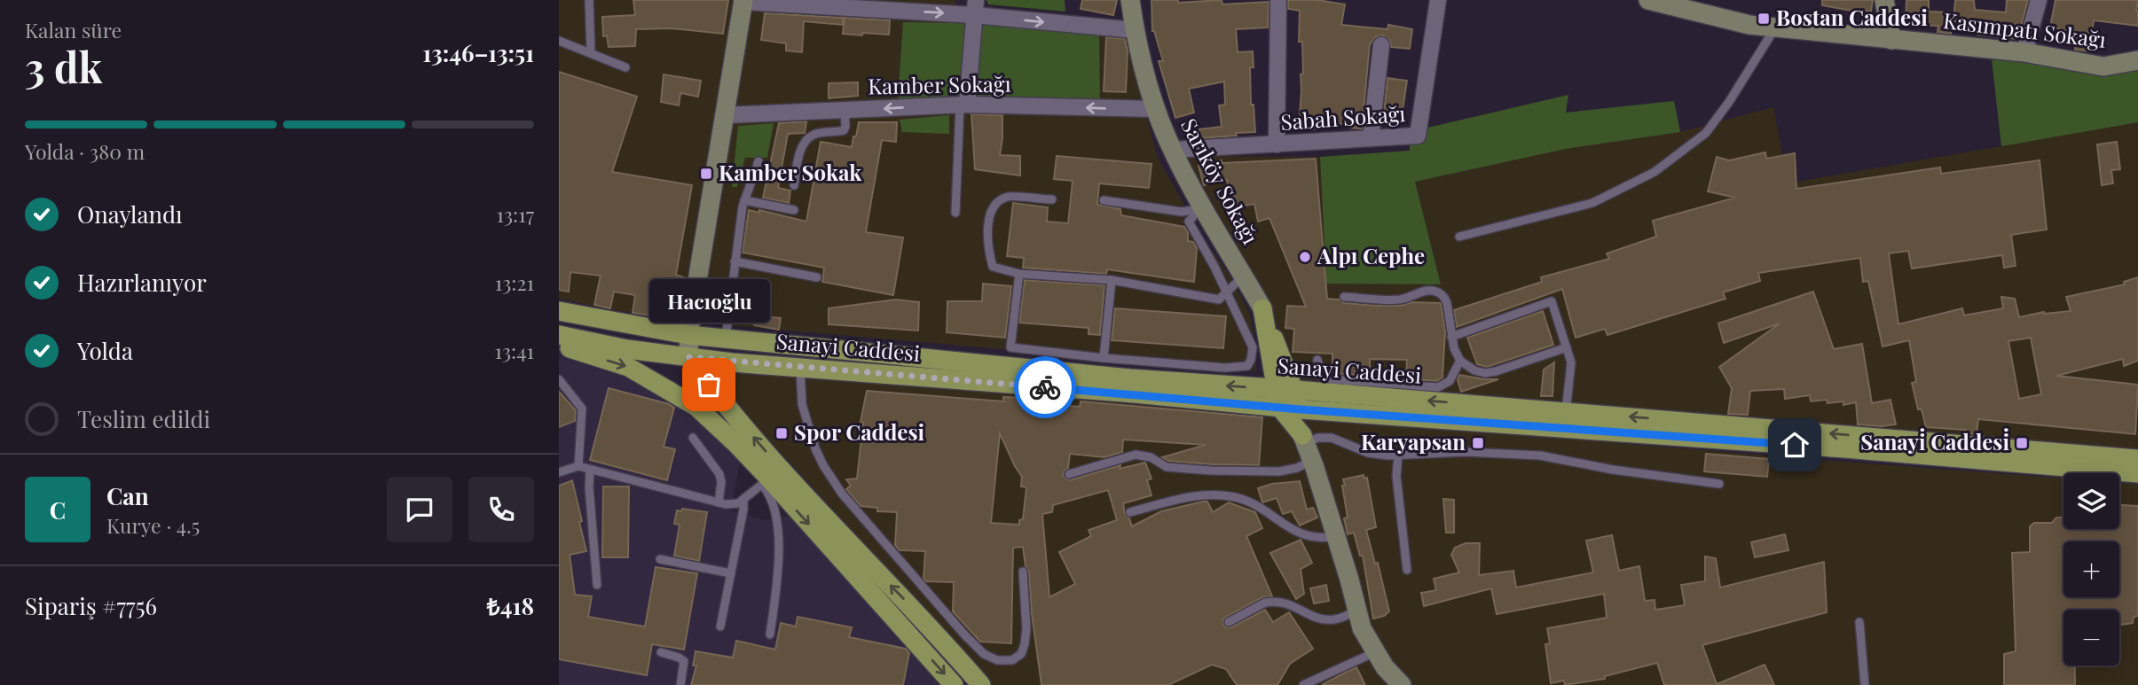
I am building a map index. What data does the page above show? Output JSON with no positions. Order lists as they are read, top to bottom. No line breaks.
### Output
{"streets":{"main road":["Sanayi Caddesi"],"street":["Kasımpatı Sokağı","Kamber Sokağı","Sabah Sokağı","Sarıköy Sokağı"]},"crossings":[["Kamber Sokağı","Sarıköy Sokağı"],["Sabah Sokağı","Sarıköy Sokağı"]],"places":{"transit":["Bostan Caddesi","Kamber Sokak","Spor Caddesi","Karyapsan","Sanayi̇ Caddesi̇"],"other":["Alpı Cephe","Hacıoğlu"]},"page":{"heading":["3 dk","Kalan süre","13:46–13:51"],"panel":["Can","Kurye · 4.5","Sipariş #7756","₺418"],"bar":"Yolda · 380 m","list":[["Onaylandı","13:17"],["Hazırlanıyor","13:21"],["Yolda","13:41"],"Teslim edildi"],"bubble":"Hacıoğlu","map_buttons":["+","−"],"round":"C"}}
